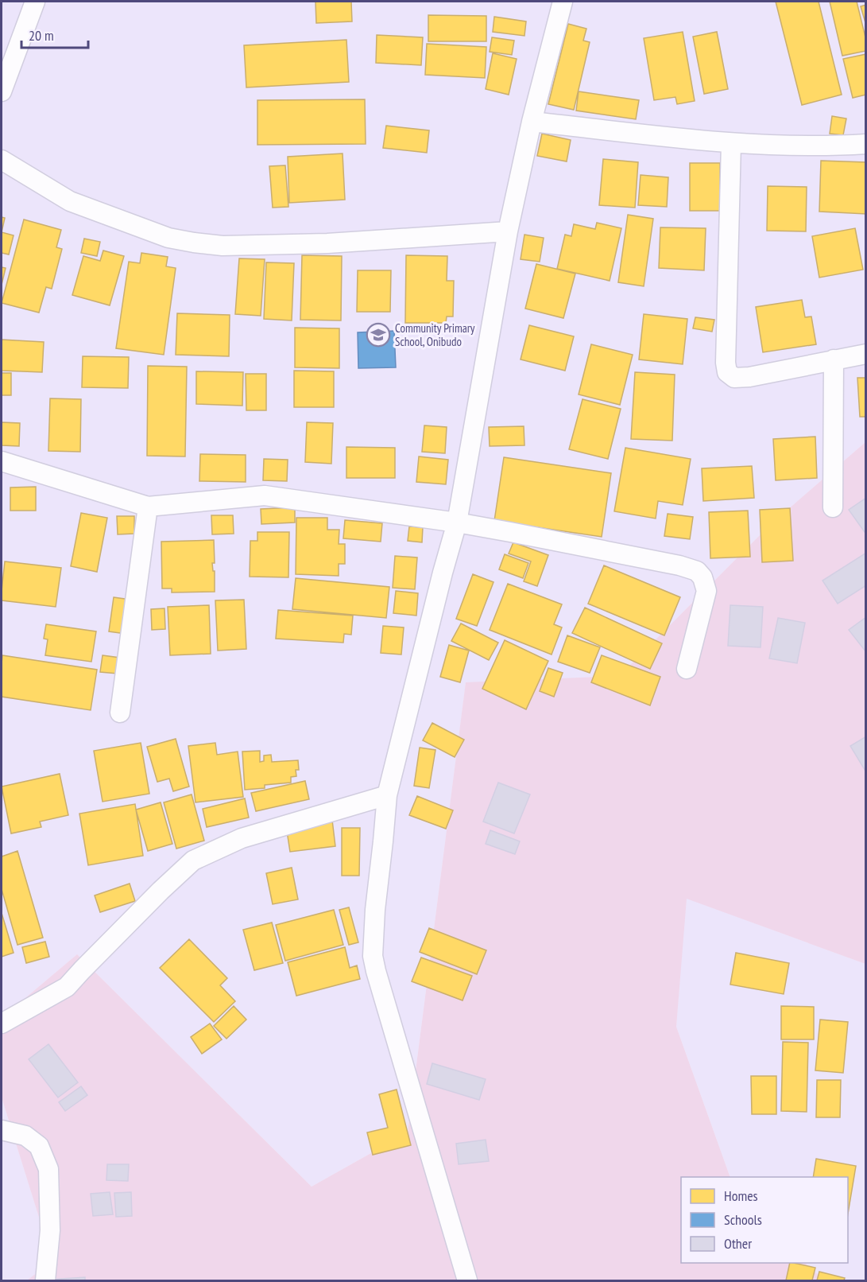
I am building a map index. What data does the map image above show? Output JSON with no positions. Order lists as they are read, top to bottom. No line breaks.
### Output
{"places":{"school or university":["Community Primary School, Onibudo"]},"legend":["Homes","Schools","Other"],"scale_bar":"20 m"}
